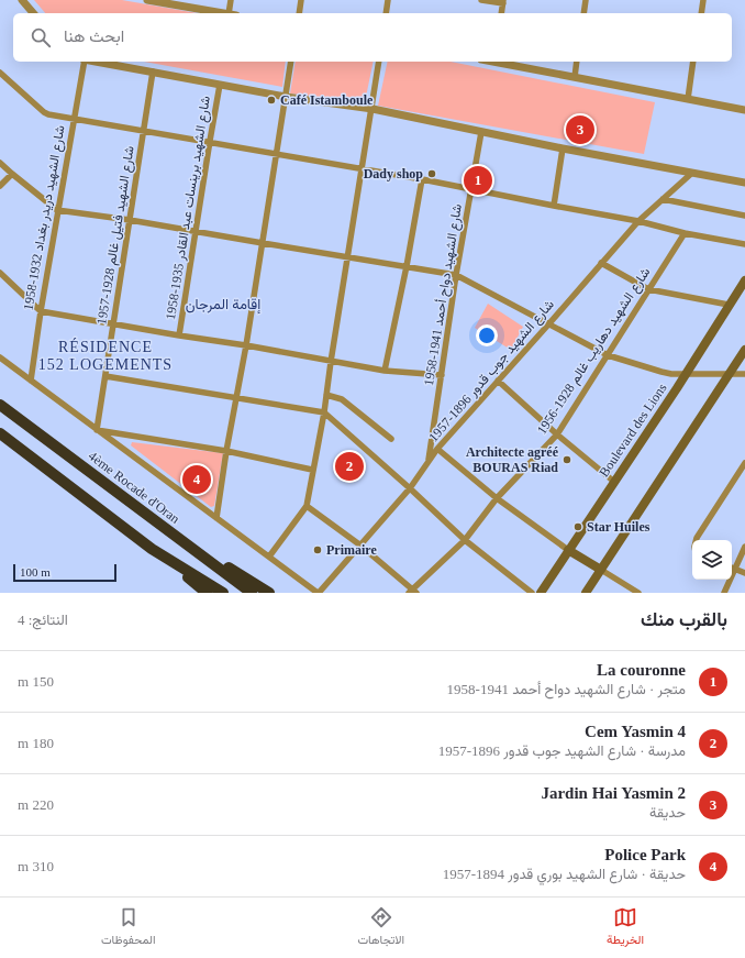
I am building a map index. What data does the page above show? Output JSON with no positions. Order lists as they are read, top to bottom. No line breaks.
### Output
{"streets":{"highway":["4ème Rocade d'Oran"],"main road":["Boulevard des Lions"],"street":["شارع الشهيد برينسات عبد القادر 1935-1958","شارع الشهيد دريدر بغداد 1932-1958","شارع الشهيد فتيل غالم 1928-1957","شارع الشهيد دواح أحمد 1941-1958","شارع الشهيد دهاريب غالم 1928-1956","شارع الشهيد جوب قدور 1896-1957"]},"crossings":[["شارع الشهيد دواح أحمد 1941-1958","شارع الشهيد جوب قدور 1896-1957"]],"districts":["إقامة المرجان","RÉSIDENCE 152 LOGEMENTS"],"places":["Café Istamboule","Dady shop","Architecte agréé BOURAS Riad","Star Huiles","Primaire"],"scale_bar":"100 m","page":{"search":"ابحث هنا","pins":["3","1","2","4"],"scale":"100 m","heading":["بالقرب منك","النتائج: 4"],"list":[{"mark":"1","name":"La couronne","note":"متجر · شارع الشهيد دواح أحمد 1941-1958","value":"150 m"},{"mark":"2","name":"Cem Yasmin 4","note":"مدرسة · شارع الشهيد جوب قدور 1896-1957","value":"180 m"},{"mark":"3","name":"Jardin Hai Yasmin 2","note":"حديقة","value":"220 m"},{"mark":"4","name":"Police Park","note":"حديقة · شارع الشهيد بوري قدور 1894-1957","value":"310 m"}],"nav":["الخريطة","الاتجاهات","المحفوظات"]}}
